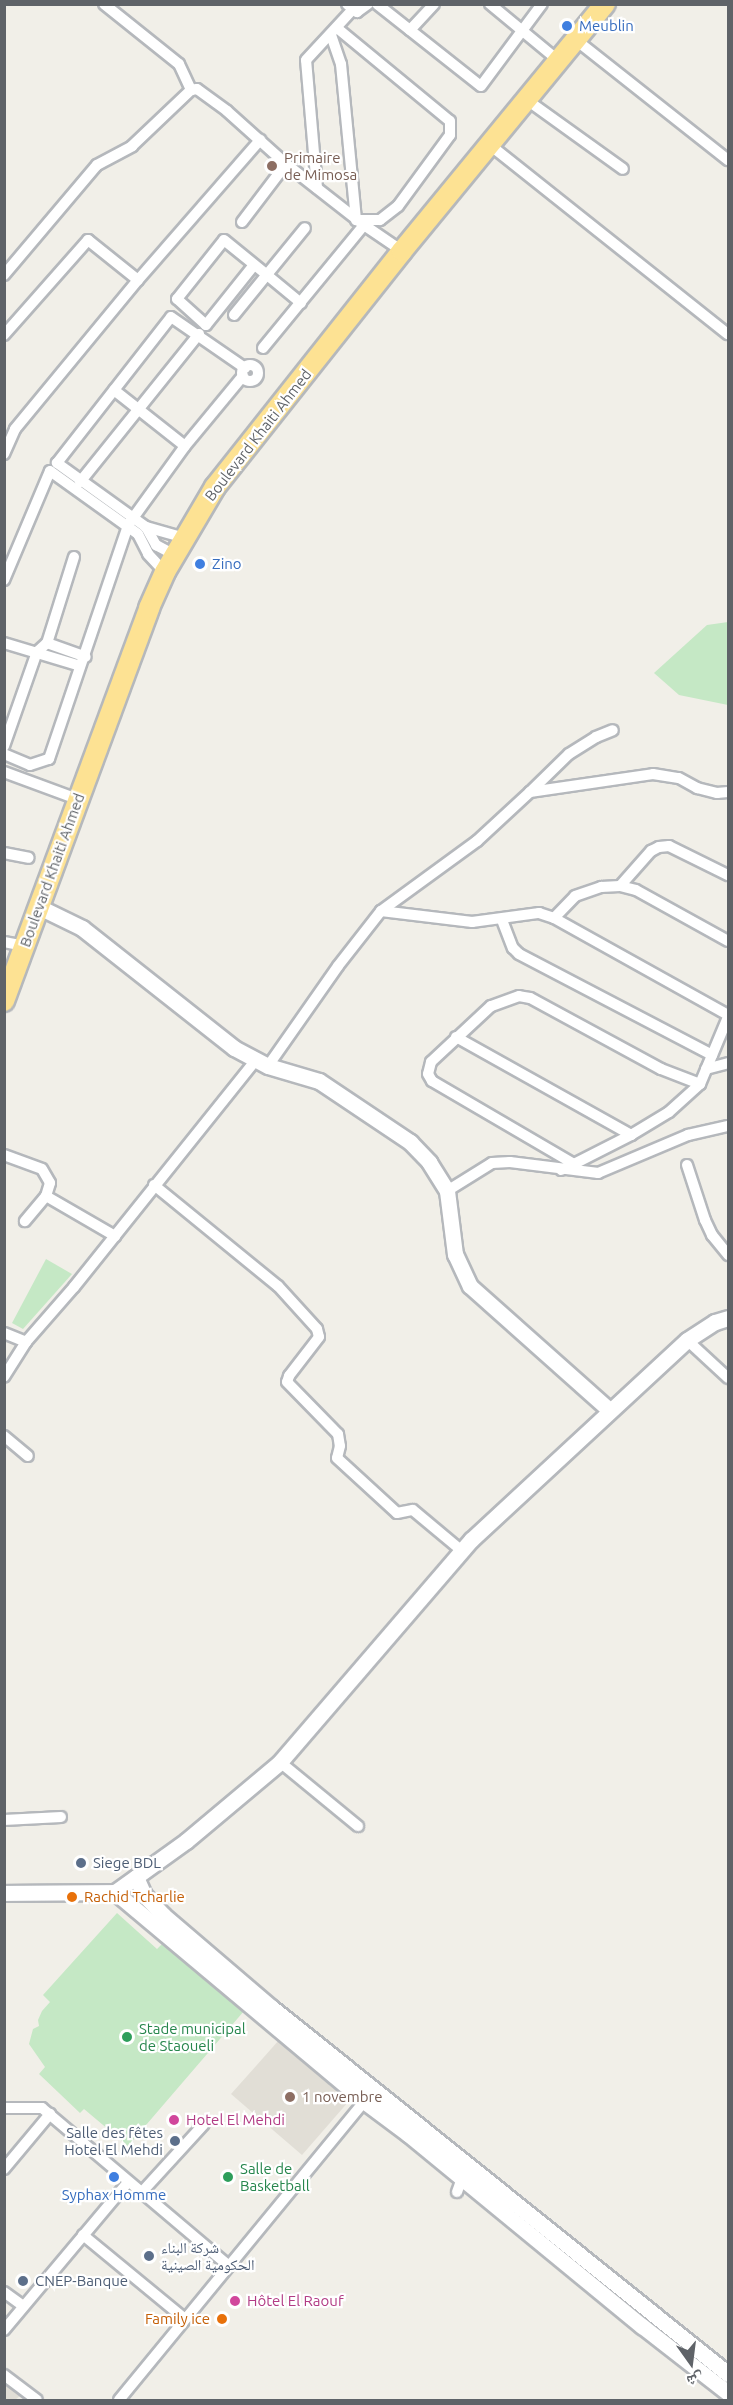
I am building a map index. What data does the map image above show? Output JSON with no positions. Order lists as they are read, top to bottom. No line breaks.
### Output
{"streets":{"highway":["Boulevard Khaiti Ahmed"]},"places":["Meublin","Primaire de Mimosa","Zino","Siege BDL","Rachid Tcharlie","Stade municipal de Staoueli","1 novembre","Hotel El Mehdi","Salle des fêtes Hotel El Mehdi","Syphax Homme","Salle de Basketball","شركة البناء الحكومية الصينية","CNEP-Banque","Hôtel El Raouf","Family ice"],"north":"bottom"}
